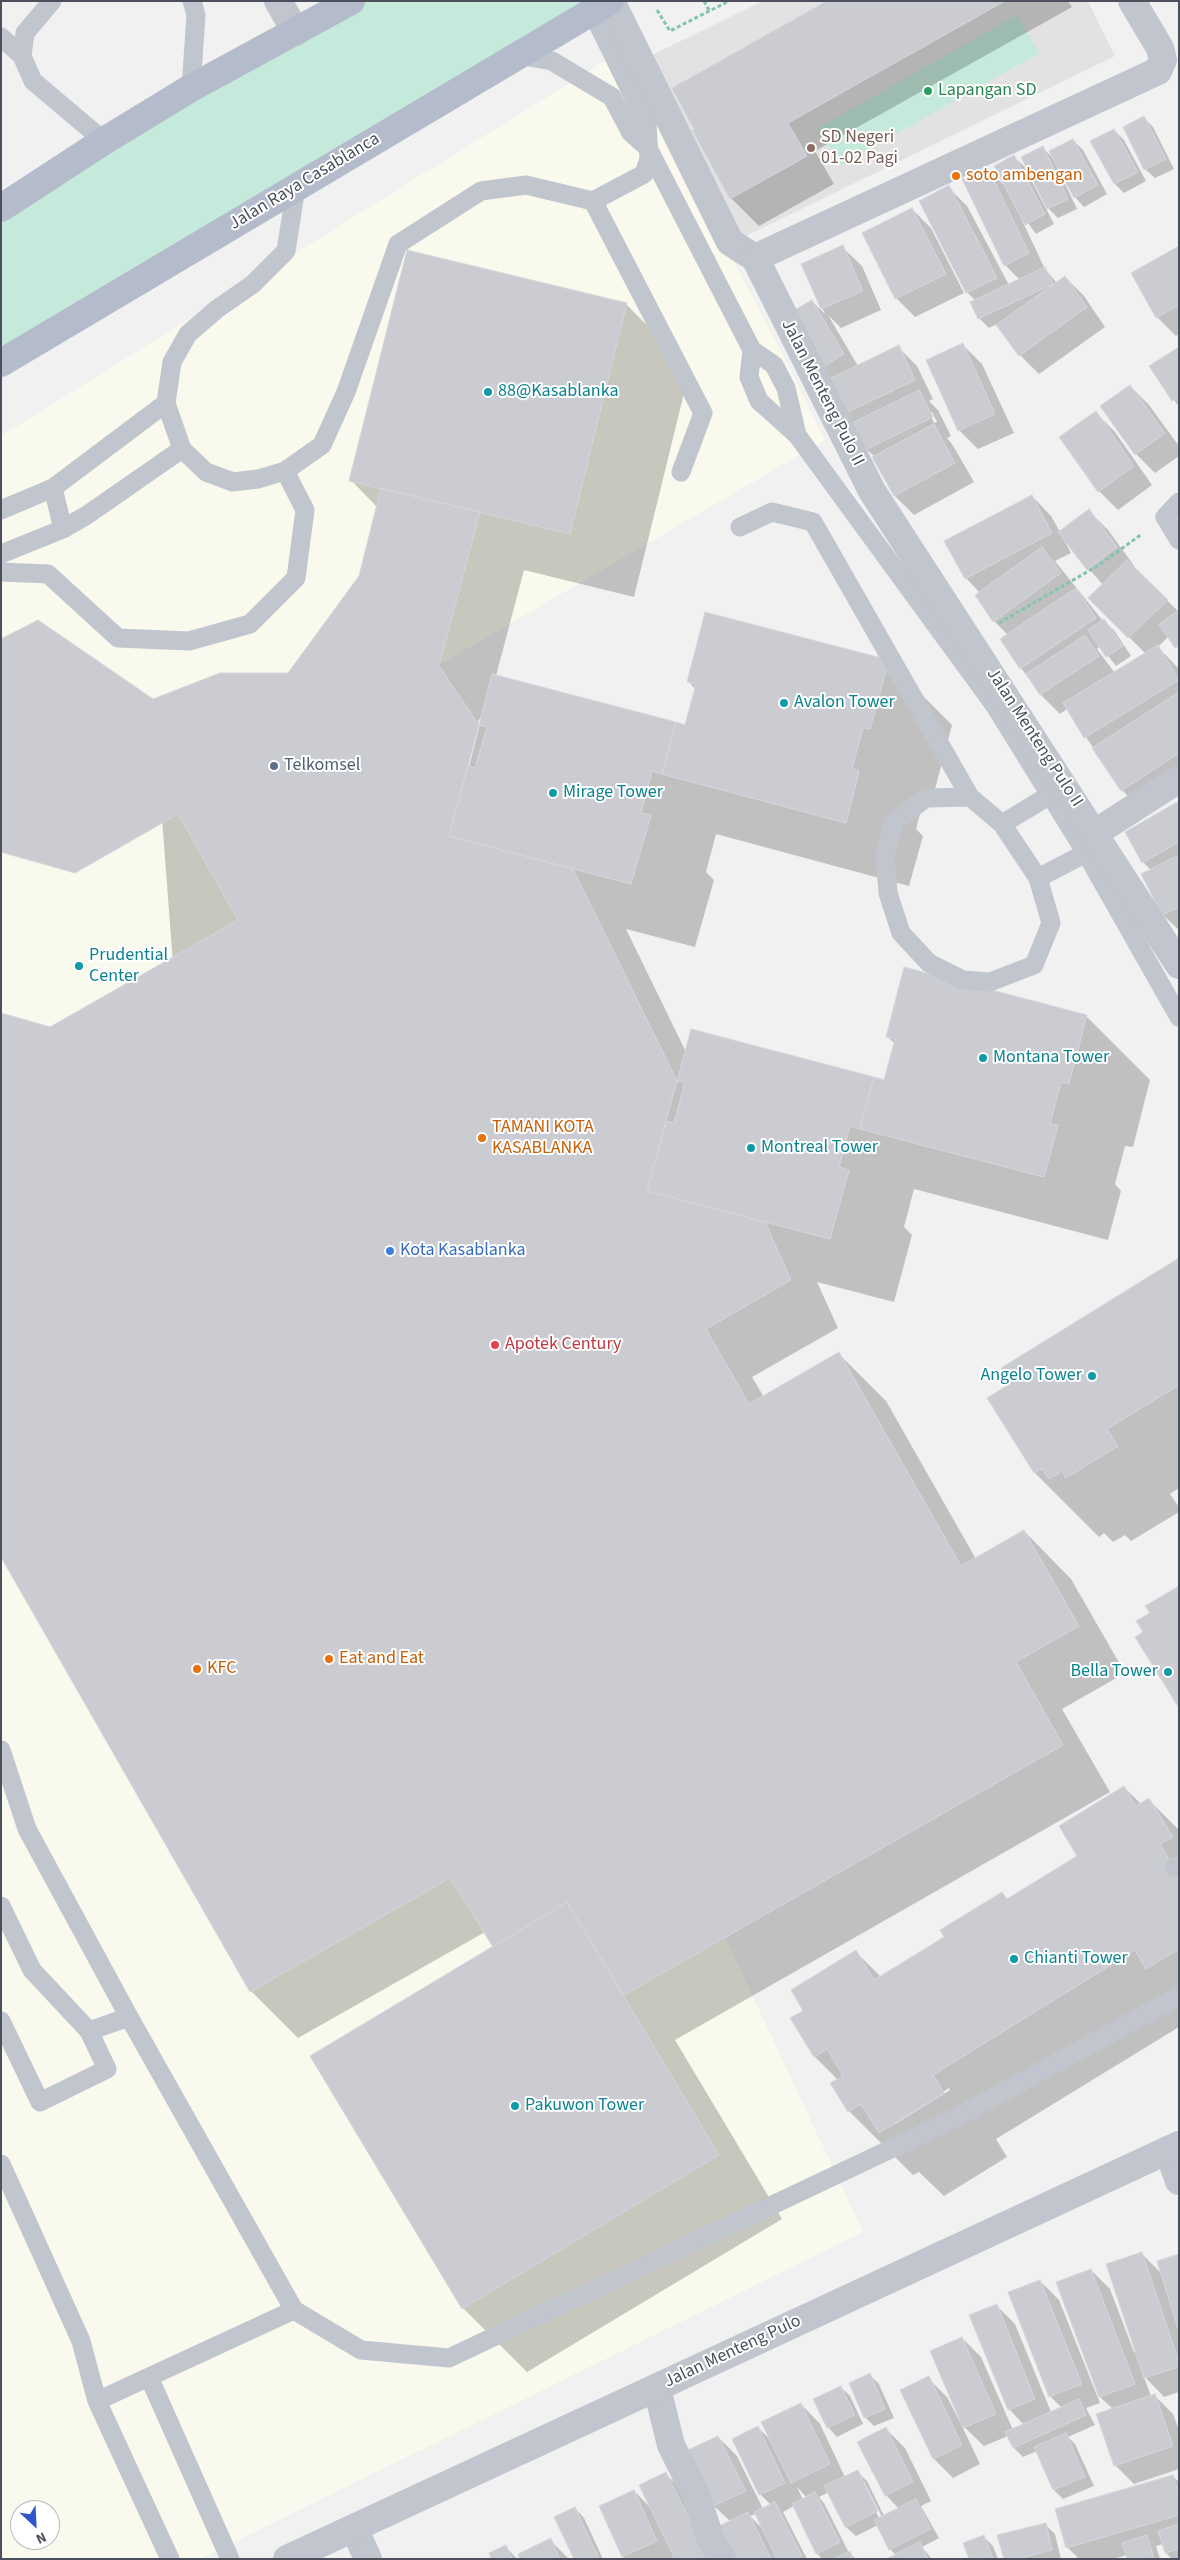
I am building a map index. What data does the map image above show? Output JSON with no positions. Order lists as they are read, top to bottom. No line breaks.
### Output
{"streets":{"main road":["Jalan Raya Casablanca"],"street":["Jalan Menteng Pulo II","Jalan Menteng Pulo"]},"places":["Lapangan SD","SD Negeri 01-02 Pagi","soto ambengan","88@Kasablanka","Avalon Tower","Telkomsel","Mirage Tower","Prudential Center","Montana Tower","TAMANI KOTA KASABLANKA","Montreal Tower","Kota Kasablanka","Apotek Century","Angelo Tower","Eat and Eat","KFC","Bella Tower","Chianti Tower","Pakuwon Tower"],"north":"bottom right"}
